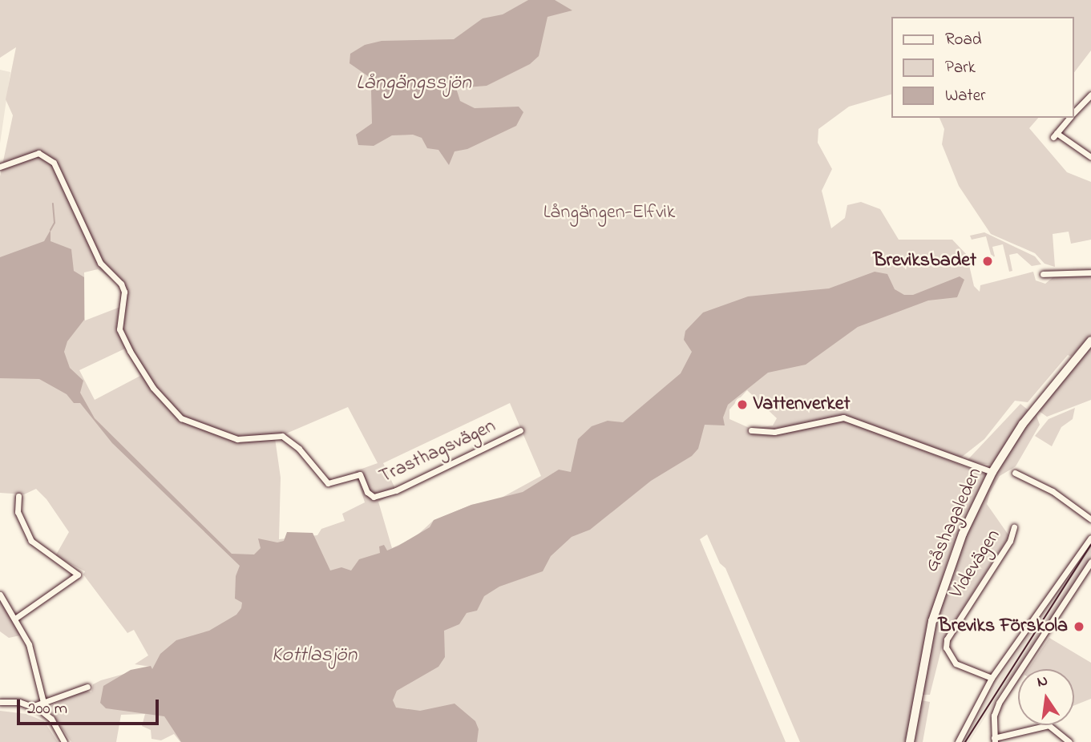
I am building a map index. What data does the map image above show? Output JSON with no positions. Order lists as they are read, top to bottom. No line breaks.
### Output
{"streets":{"main road":["Gåshagaleden"],"street":["Trasthagsvägen","Videvägen"]},"water":["Långängssjön","Kottlasjön"],"parks":["Långängen-Elfvik"],"places":["Breviksbadet","Vattenverket","Breviks Förskola"],"legend":["Road","Park","Water"],"scale_bar":"200 m","north":"top"}
